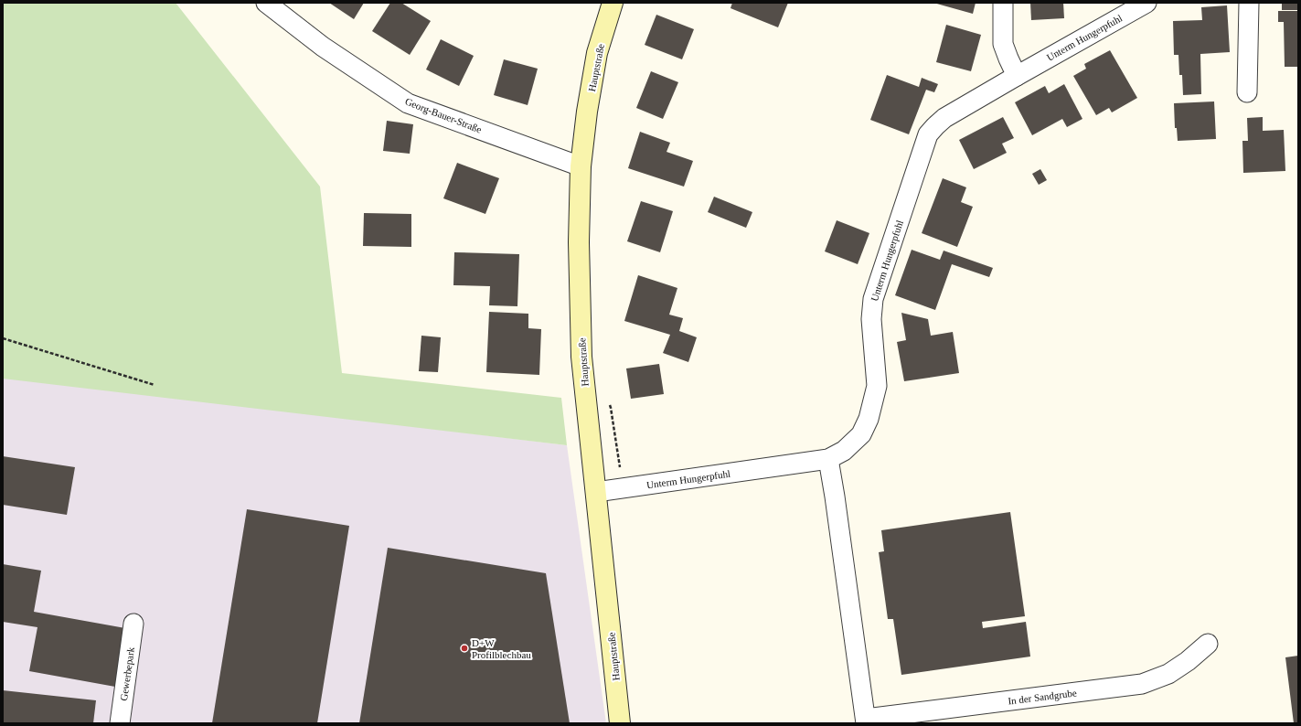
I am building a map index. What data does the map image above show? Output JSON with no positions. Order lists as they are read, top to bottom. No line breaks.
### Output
{"streets":{"street":["Unterm Hungerpfuhl","Hauptstraße","Georg-Bauer-Straße","Gewerbepark","In der Sandgrube"]},"crossings":[["Unterm Hungerpfuhl","Hauptstraße"],["Unterm Hungerpfuhl","In der Sandgrube"],["Hauptstraße","Georg-Bauer-Straße"]],"places":["D+W Profilblechbau"]}
